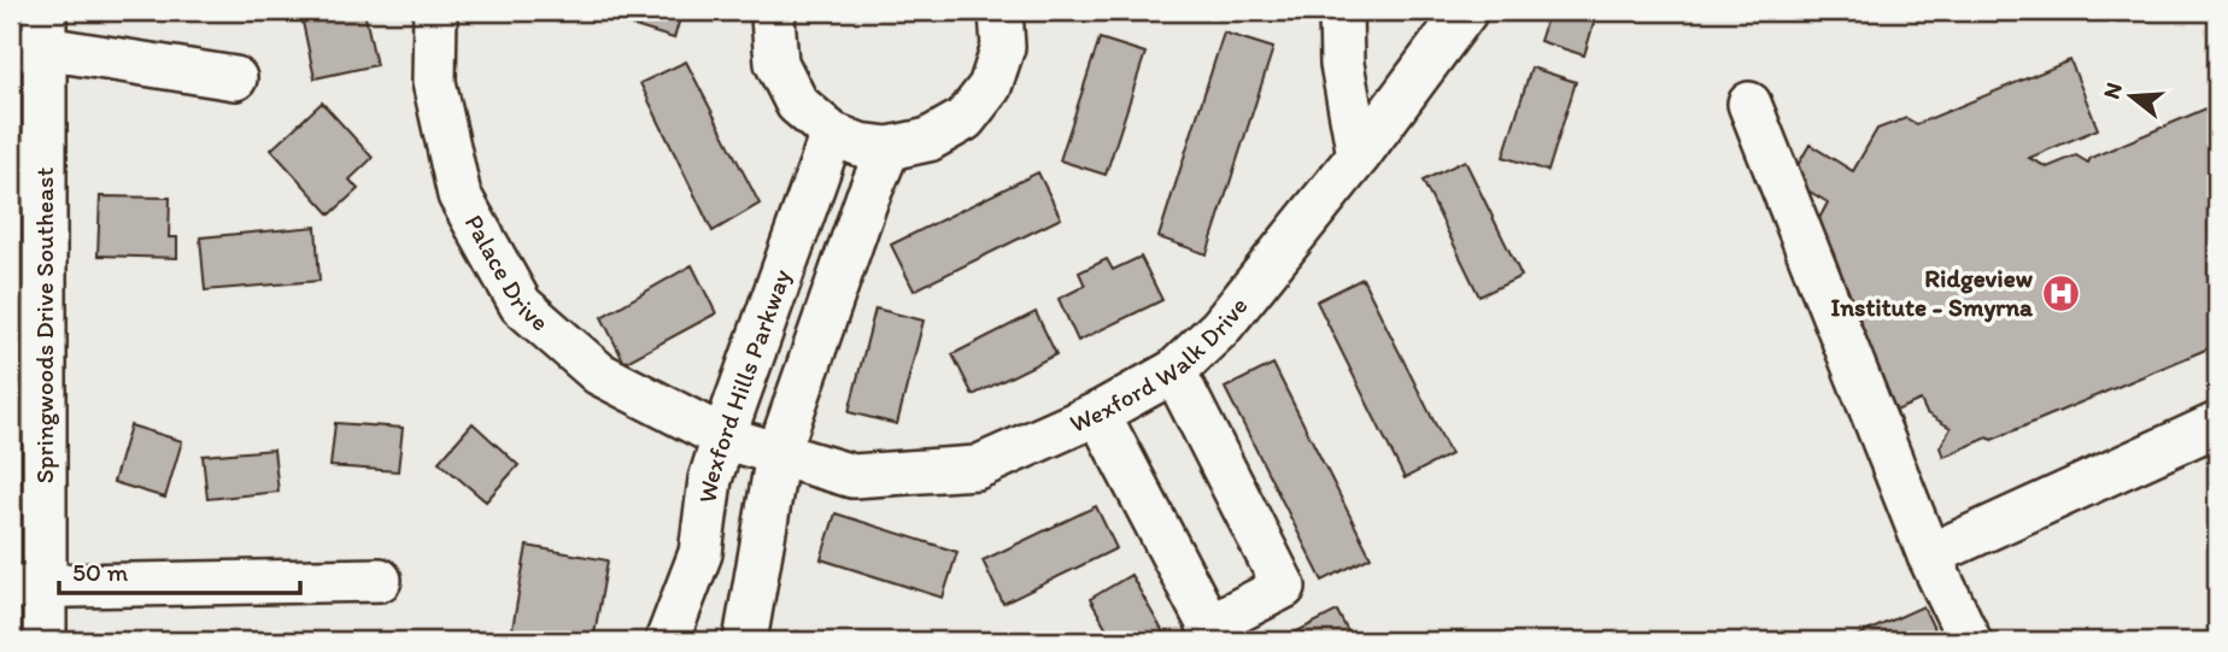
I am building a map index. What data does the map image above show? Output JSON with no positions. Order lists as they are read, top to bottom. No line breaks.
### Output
{"streets":{"street":["Palace Drive","Springwoods Drive Southeast","Wexford Walk Drive","Wexford Hills Parkway"]},"crossings":[["Palace Drive","Wexford Walk Drive"],["Palace Drive","Wexford Hills Parkway"],["Wexford Walk Drive","Wexford Hills Parkway"]],"places":{"hospital":["Ridgeview Institute - Smyrna"]},"scale_bar":"50 m","north":"left"}
